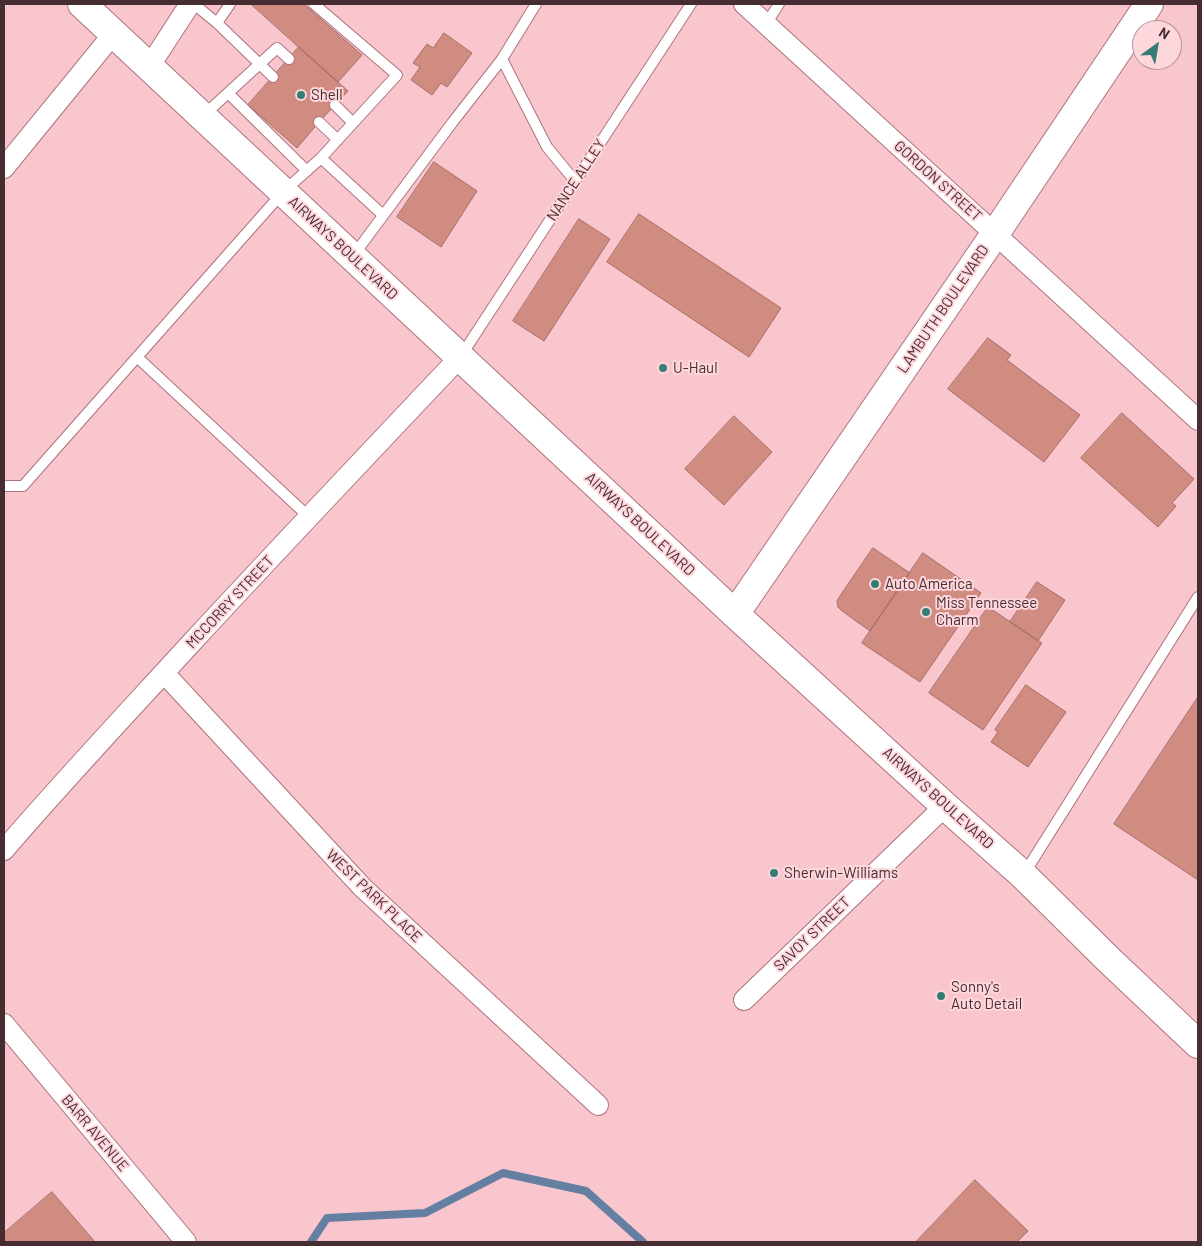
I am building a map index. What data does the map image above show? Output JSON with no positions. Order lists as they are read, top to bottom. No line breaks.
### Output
{"streets":{"main road":["AIRWAYS BOULEVARD","LAMBUTH BOULEVARD"],"street":["GORDON STREET","MCCORRY STREET","WEST PARK PLACE","SAVOY STREET","BARR AVENUE"],"lane":["NANCE ALLEY"]},"crossings":[["NANCE ALLEY","AIRWAYS BOULEVARD"],["NANCE ALLEY","MCCORRY STREET"],["GORDON STREET","LAMBUTH BOULEVARD"],["AIRWAYS BOULEVARD","LAMBUTH BOULEVARD"],["AIRWAYS BOULEVARD","MCCORRY STREET"],["AIRWAYS BOULEVARD","SAVOY STREET"],["MCCORRY STREET","WEST PARK PLACE"]],"places":["Shell","U-Haul","Auto America","Miss Tennessee Charm","Sherwin-Williams","Sonny's Auto Detail"],"north":"top right"}
